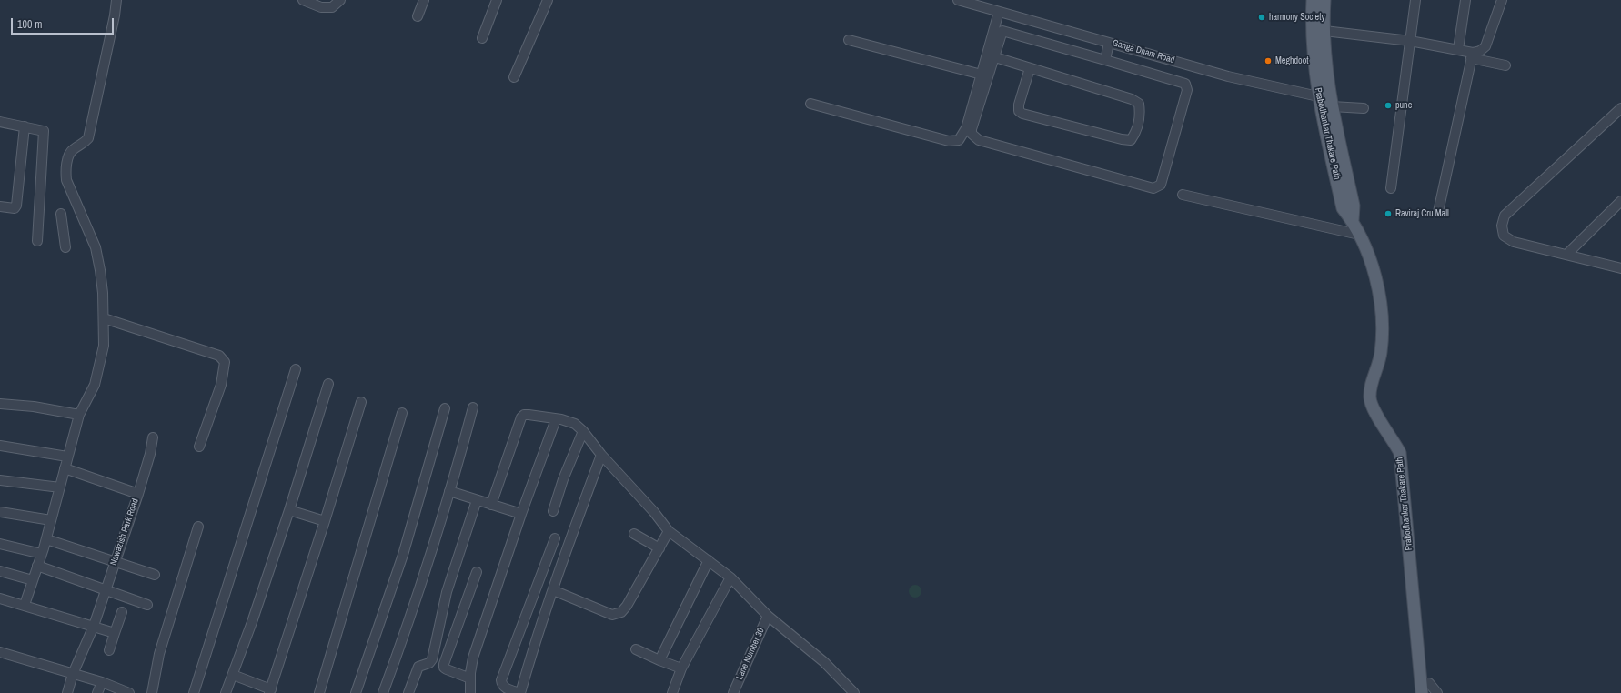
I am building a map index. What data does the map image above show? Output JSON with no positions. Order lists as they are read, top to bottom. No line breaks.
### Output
{"streets":{"main road":["Prabodhankar Thakare Path"],"street":["Ganga Dham Road","Nawazish Park Road","Lane Number 30"]},"crossings":[["Ganga Dham Road","Prabodhankar Thakare Path"]],"places":["harmony Society","Meghdoot","pune","Raviraj Cru Mall"],"scale_bar":"100 m"}
